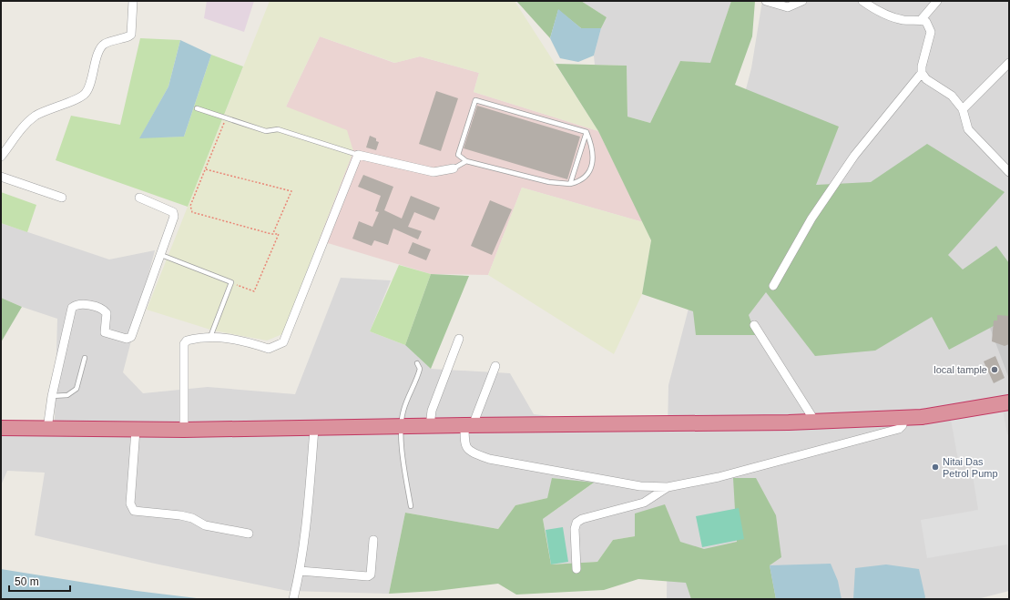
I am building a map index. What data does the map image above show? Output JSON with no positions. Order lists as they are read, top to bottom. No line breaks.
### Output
{"places":["local tample","Nitai Das Petrol Pump"],"scale_bar":"50 m"}
